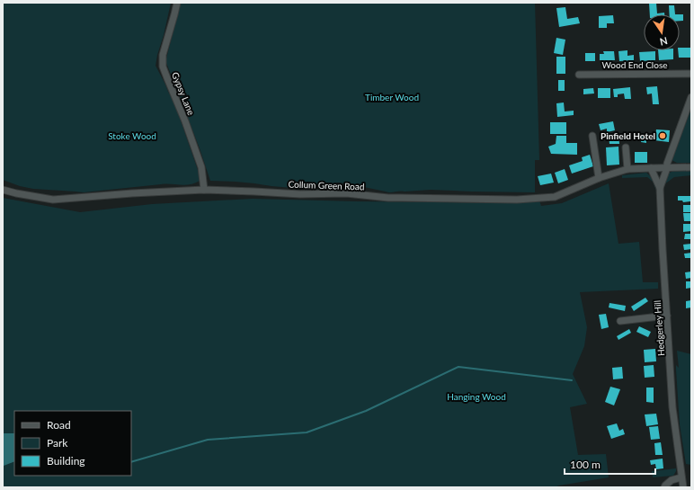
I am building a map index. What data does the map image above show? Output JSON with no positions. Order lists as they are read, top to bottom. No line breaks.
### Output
{"streets":{"street":["Wood End Close","Gypsy Lane","Collum Green Road","Hedgerley Hill"]},"crossings":[["Gypsy Lane","Collum Green Road"],["Collum Green Road","Hedgerley Hill"]],"parks":["Timber Wood","Stoke Wood","Hanging Wood"],"places":["Pinfield Hotel"],"legend":["Road","Park","Building"],"scale_bar":"100 m","north":"bottom"}
